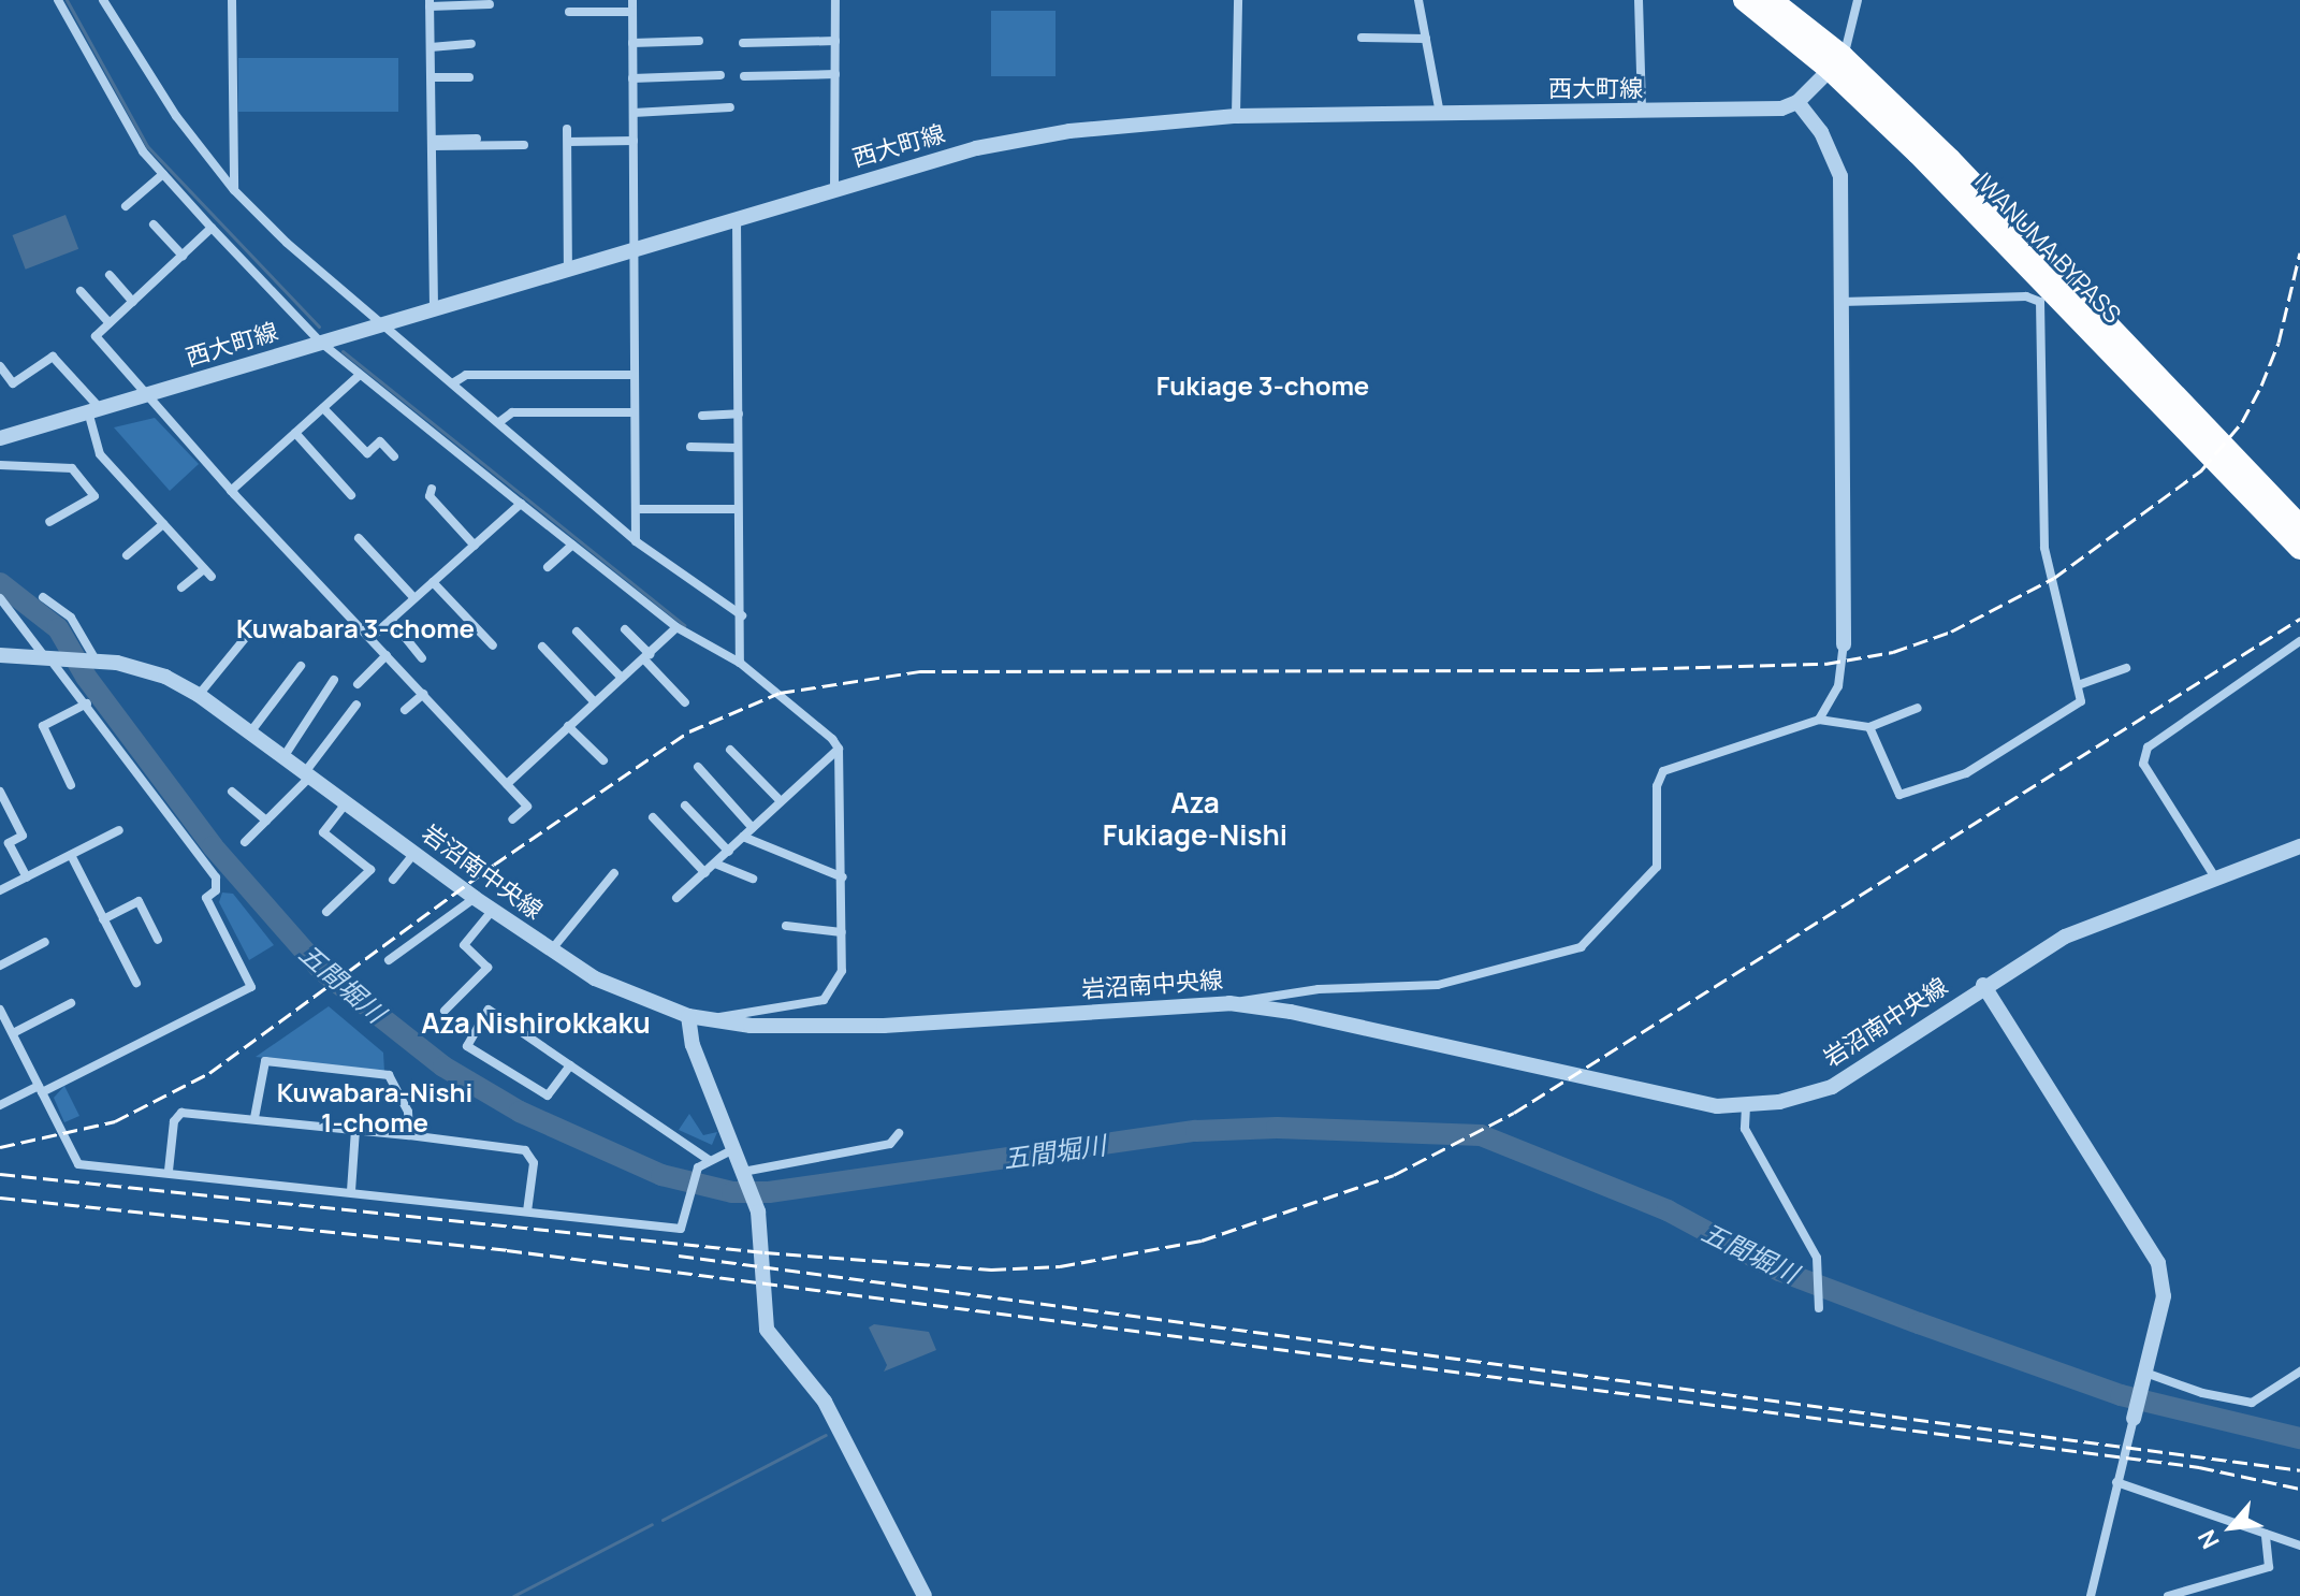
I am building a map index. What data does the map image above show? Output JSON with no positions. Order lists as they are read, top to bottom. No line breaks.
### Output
{"streets":{"highway":["IWANUMA BYPASS"],"street":["西大町線","岩沼南中央線"]},"districts":["Fukiage 3-chome","Kuwabara 3-chome","Aza Fukiage-Nishi","Aza Nishirokkaku","Kuwabara-Nishi 1-chome"],"water":["五間堀川"],"north":"bottom left"}
